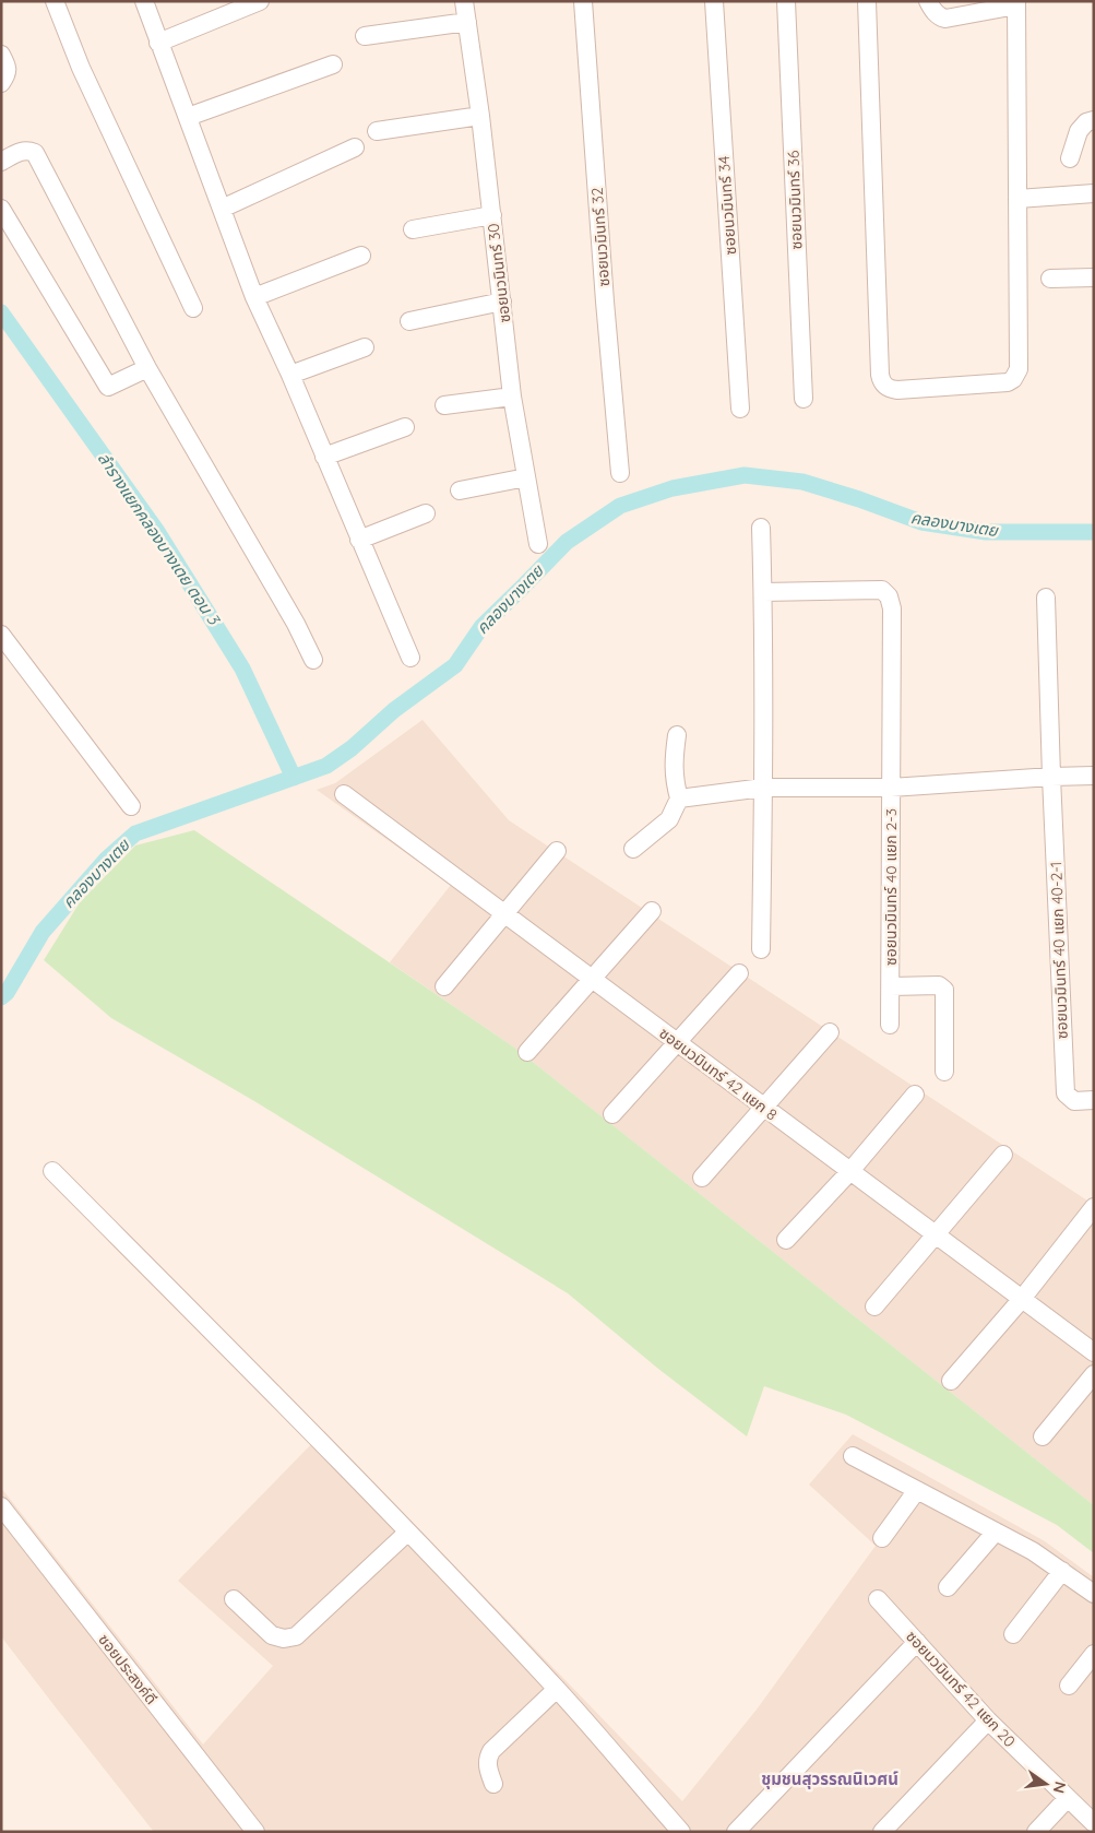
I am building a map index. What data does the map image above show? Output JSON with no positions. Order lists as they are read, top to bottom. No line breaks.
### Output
{"streets":{"street":["ซอยนวมินทร์ 36","ซอยนวมินทร์ 34","ซอยนวมินทร์ 32","ซอยนวมินทร์ 30","ซอยนวมินทร์ 40 แยก 2-3","ซอยนวมินทร์ 40 แยก 40-2-1","ซอยนวมินทร์ 42 แยก 8","ซอยประสงค์ดี","ซอยนวมินทร์ 42 แยก 20"]},"districts":["ชุมชนสุวรรณนิเวศน์"],"water":["คลองบางเตย","ลำรางแยกคลองบางเตย ตอน 3"],"north":"right"}
